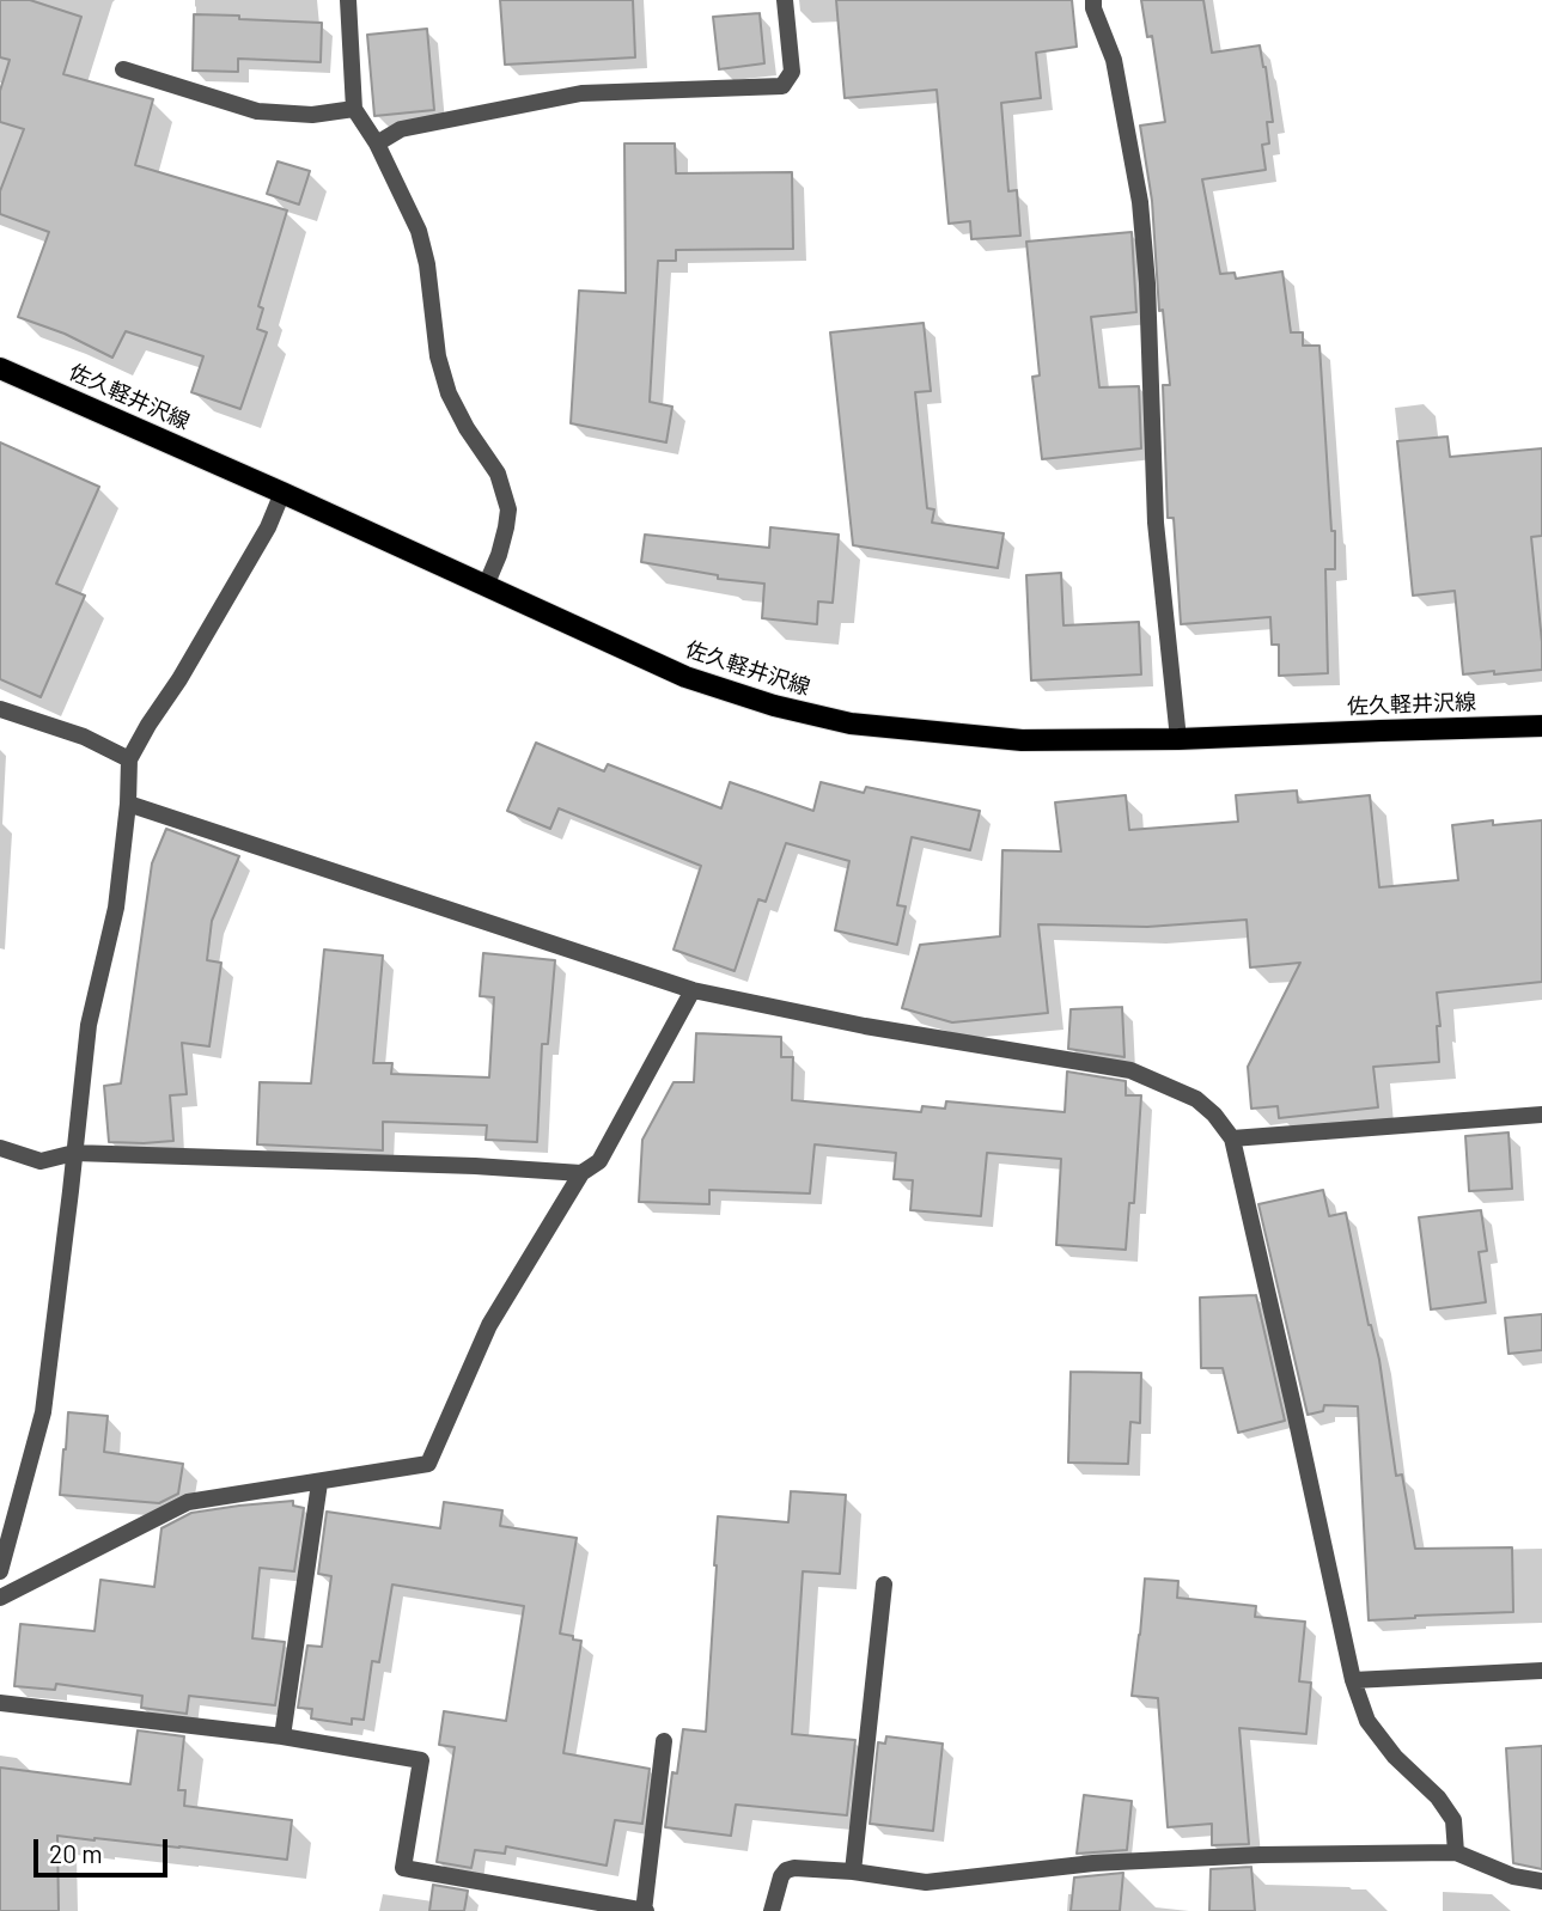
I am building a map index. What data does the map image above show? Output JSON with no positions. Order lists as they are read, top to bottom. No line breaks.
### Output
{"streets":{"main road":["佐久軽井沢線"]},"scale_bar":"20 m"}
